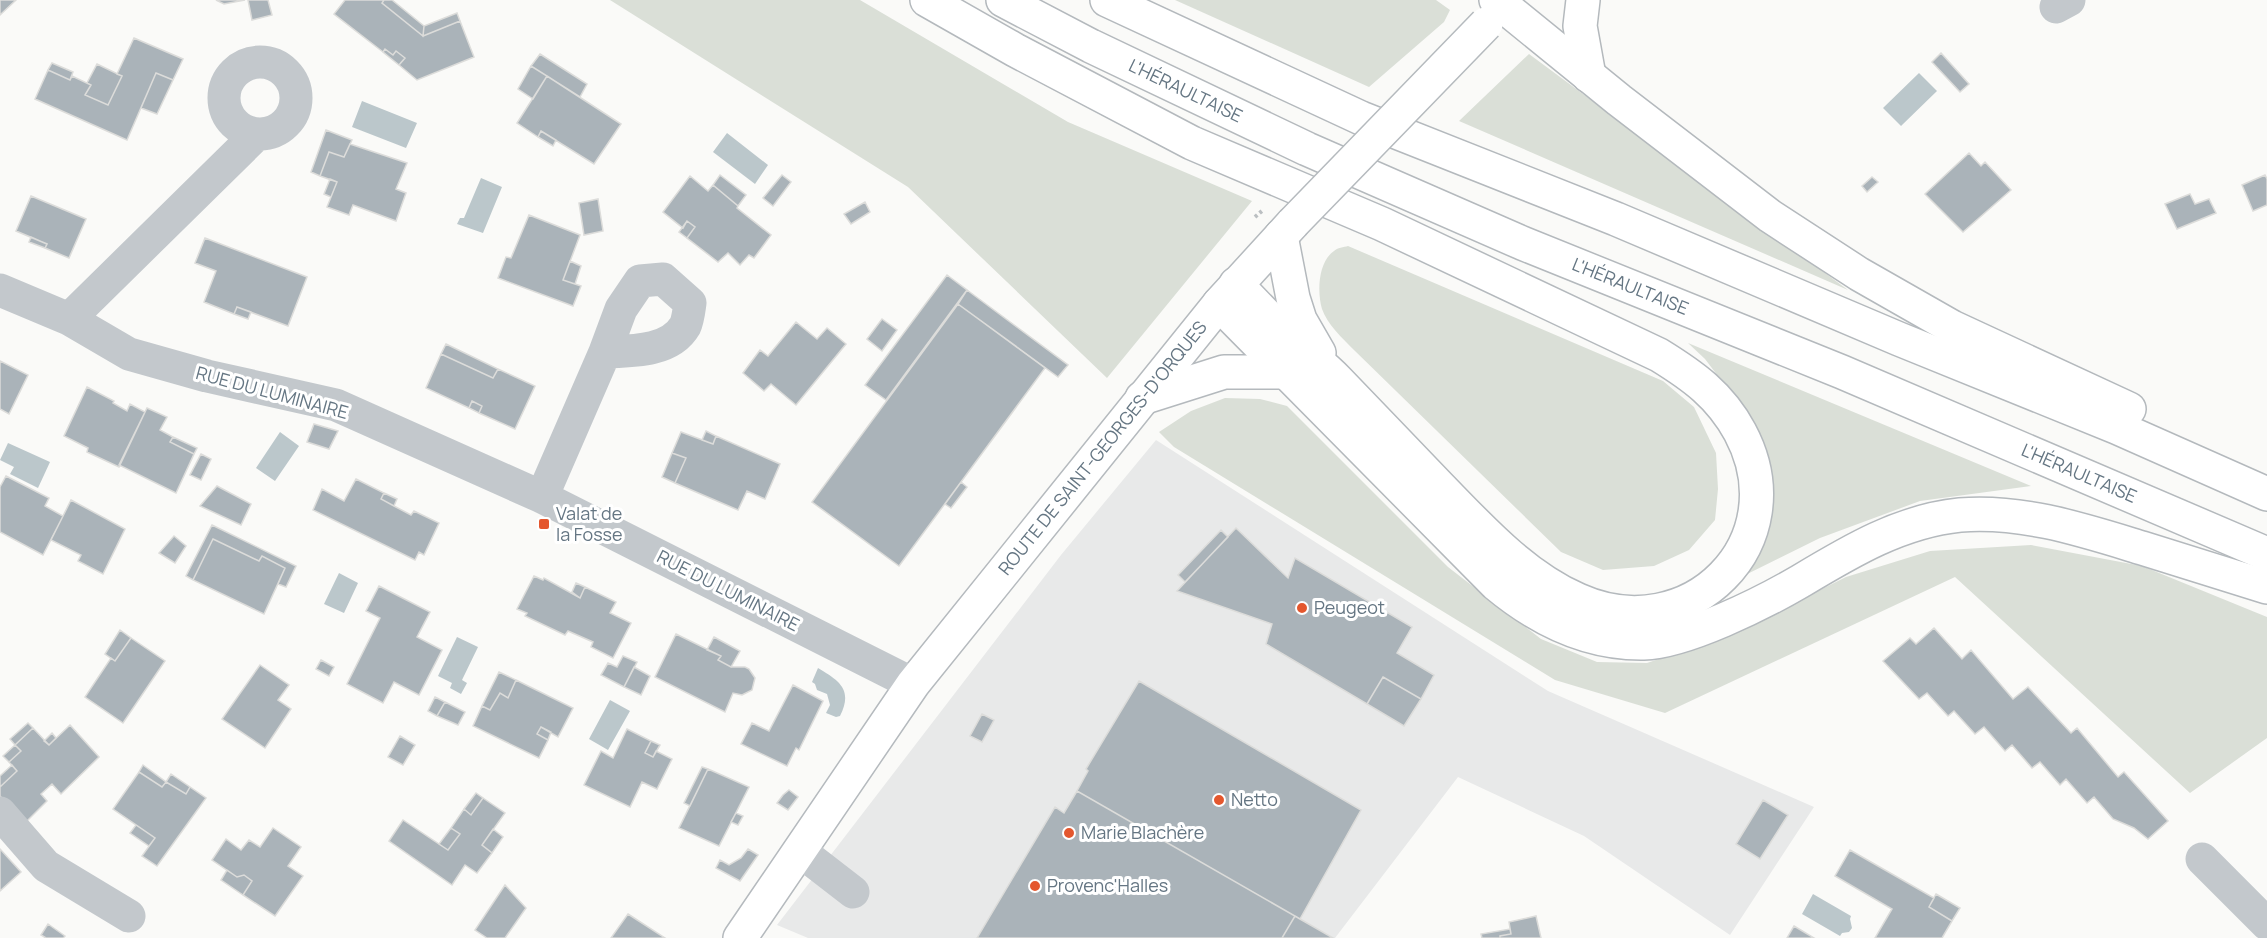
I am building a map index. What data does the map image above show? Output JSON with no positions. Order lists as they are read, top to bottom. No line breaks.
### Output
{"streets":{"main road":["L'HÉRAULTAISE","ROUTE DE SAINT-GEORGES-D'ORQUES"],"street":["RUE DU LUMINAIRE"]},"crossings":[["RUE DU LUMINAIRE","ROUTE DE SAINT-GEORGES-D'ORQUES"]],"places":{"transit":["Valat de la Fosse"],"other":["Peugeot","Netto","Marie Blachère","Provenc'Halles"]}}
